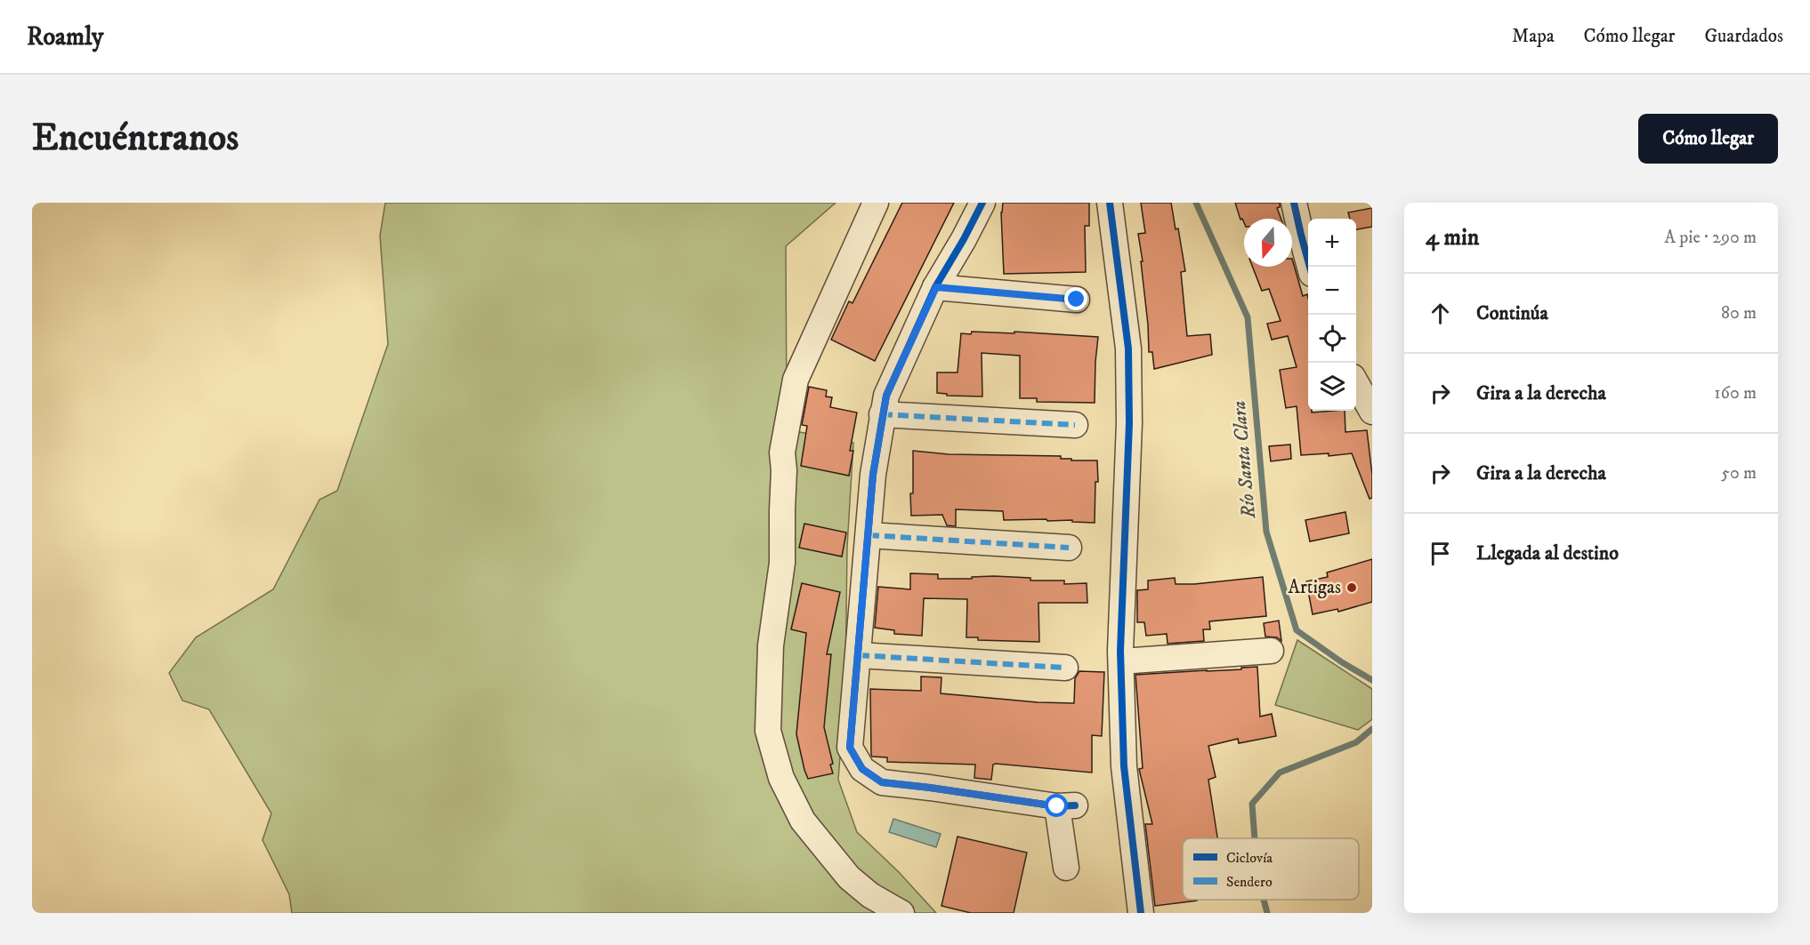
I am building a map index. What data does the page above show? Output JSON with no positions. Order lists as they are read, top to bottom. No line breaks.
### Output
{"water":["Río Santa Clara"],"places":["Artigas"],"legend":["Ciclovía","Sendero"],"north":"bottom","page":{"header":"Roamly","nav":["Mapa","Cómo llegar","Guardados"],"buttons":"Cómo llegar","title":"Encuéntranos","heading":["4 min","A pie · 290 m"],"map_buttons":["+","−"],"list":[["Continúa","80 m"],["Gira a la derecha","160 m"],["Gira a la derecha","50 m"],"Llegada al destino"]}}
